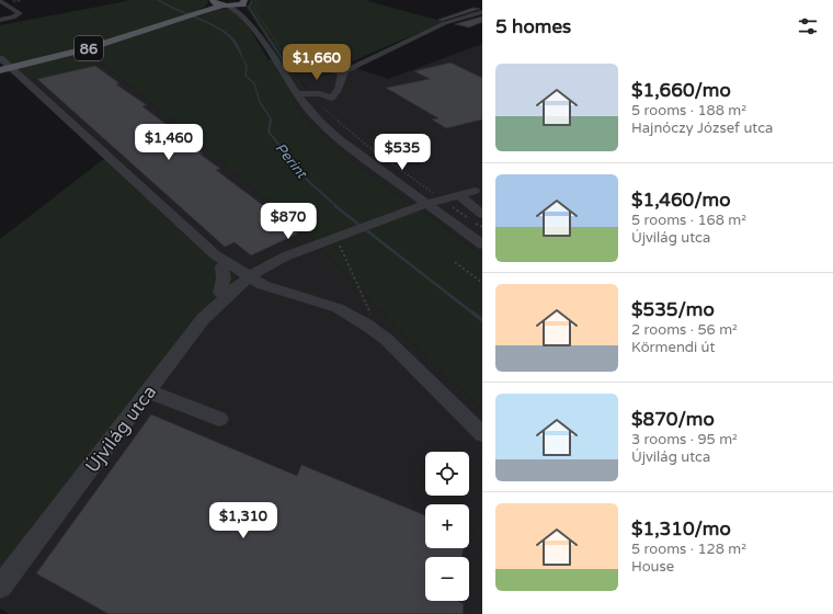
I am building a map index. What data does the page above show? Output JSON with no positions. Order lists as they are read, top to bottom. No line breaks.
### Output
{"streets":{"main road":["86"],"street":["Újvilág utca"]},"water":["Perint"],"page":{"heading":"5 homes","price":["$1,660","$1,460","$535","$870","$1,310"],"list":[{"name":"$1,660/mo","note":"5 rooms · 188 m² · Hajnóczy József utca"},{"name":"$1,460/mo","note":"5 rooms · 168 m² · Újvilág utca"},{"name":"$535/mo","note":"2 rooms · 56 m² · Körmendi út"},{"name":"$870/mo","note":"3 rooms · 95 m² · Újvilág utca"},{"name":"$1,310/mo","note":"5 rooms · 128 m² · House"}],"map_buttons":["+","−"]}}
